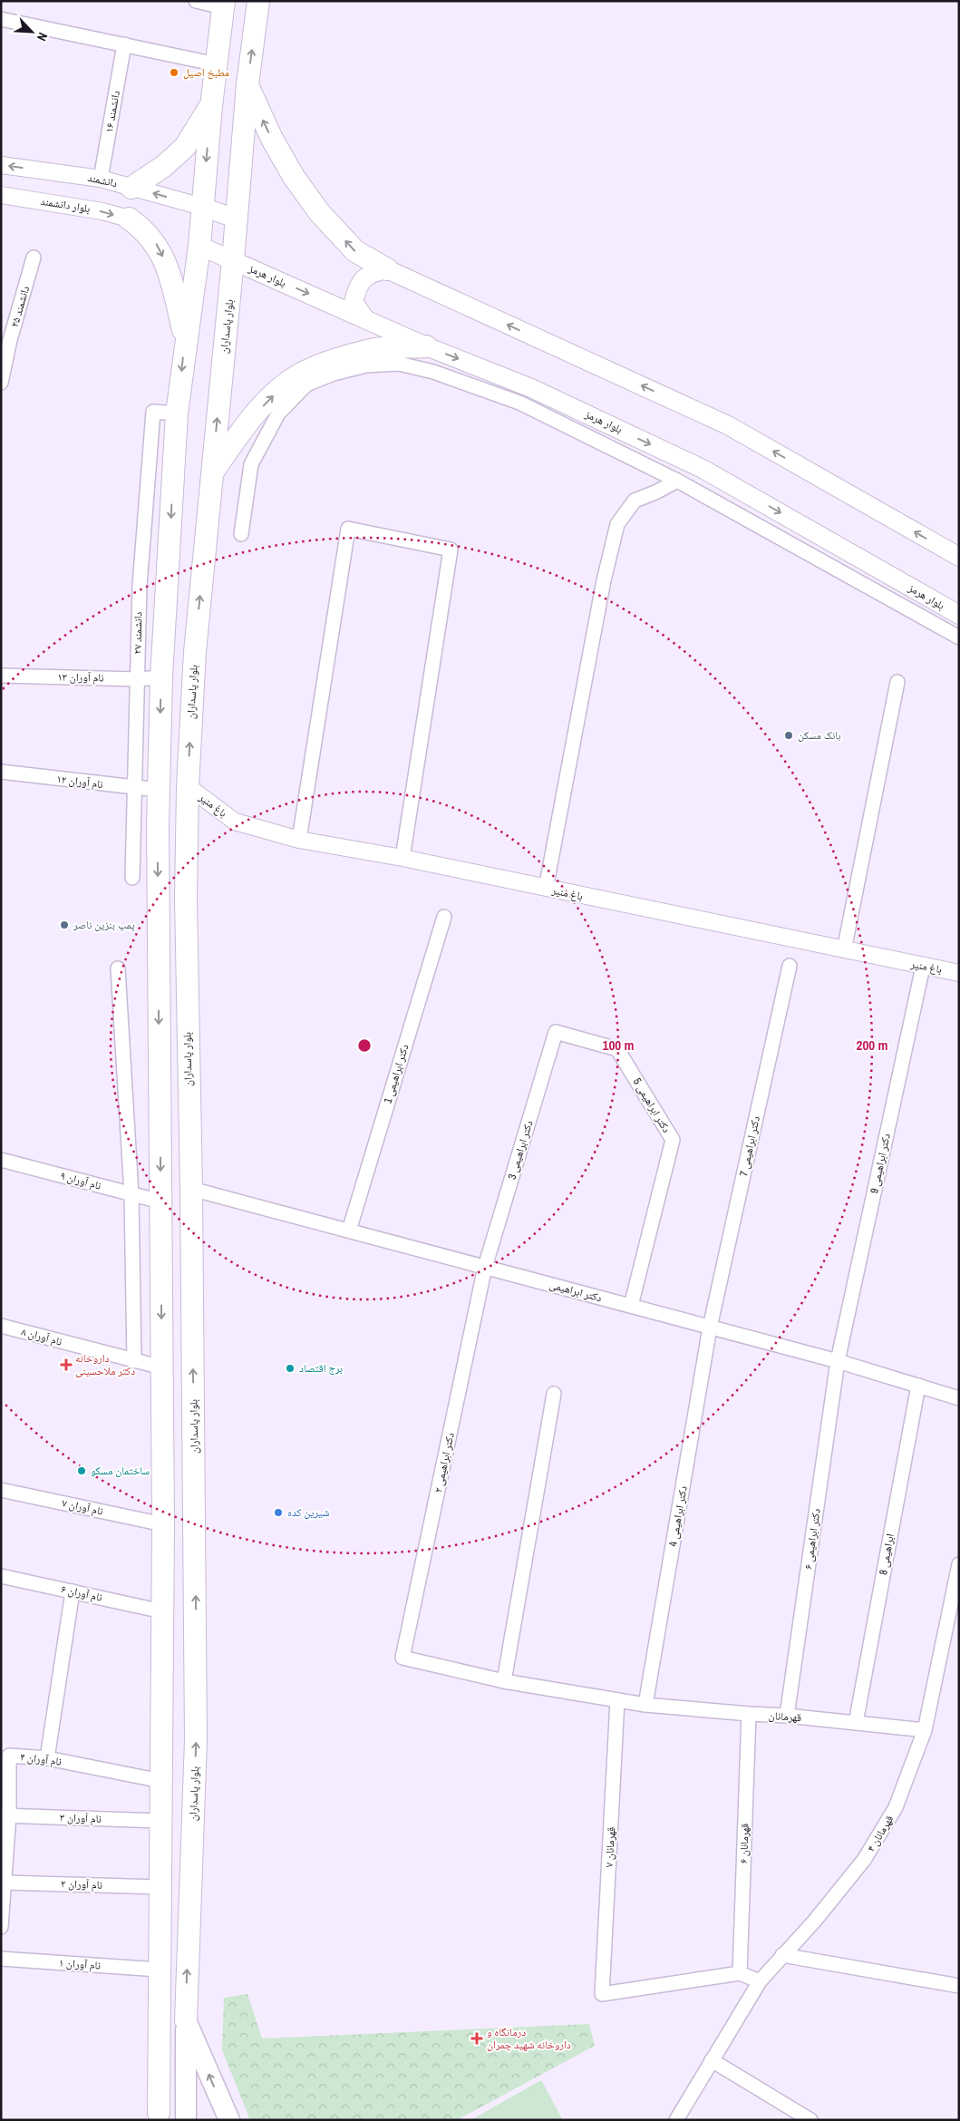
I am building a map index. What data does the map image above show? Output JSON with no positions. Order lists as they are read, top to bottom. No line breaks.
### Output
{"streets":{"highway":["بلوار پاسداران"],"main road":["بلوار هرمز"],"street":["دانشمند ۱۶","دانشمند","بلوار دانشمند","دانشمند ۲۵","دانشمند ۲۷","نام آوران ۱۳","نام آوران ۱۲","باغ منیر","دکتر ابراهیمی 1","دکتر ابراهیمی 5","دکتر ابراهیمی 7","دکتر ابراهیمی 3","دکتر ابراهیمی 9","نام آوران ۹","دکتر ابراهیمی","نام آوران ۸","دکتر ابراهیمی ۲","نام آوران ۷","دکتر ابراهیمی 4","دکتر ابراهیمی ۶","ابراهیمی 8","نام آوران ۶","قهرمانان","نام آوران ۴","نام آوران ۳","قهرمانان ۴","قهرمانان ۶","قهرمانان ۷","نام آوران ۲","نام آوران ۱"]},"crossings":[["دانشمند ۱۶","دانشمند"],["بلوار هرمز","بلوار پاسداران"],["بلوار پاسداران","باغ منیر"],["بلوار پاسداران","دکتر ابراهیمی"],["دانشمند ۲۷","نام آوران ۱۳"],["دانشمند ۲۷","نام آوران ۱۲"],["باغ منیر","دکتر ابراهیمی 9"],["دکتر ابراهیمی 1","دکتر ابراهیمی"],["دکتر ابراهیمی 5","دکتر ابراهیمی 3"],["دکتر ابراهیمی 5","دکتر ابراهیمی"],["دکتر ابراهیمی 7","دکتر ابراهیمی"],["دکتر ابراهیمی 7","دکتر ابراهیمی 4"],["دکتر ابراهیمی 3","دکتر ابراهیمی"],["دکتر ابراهیمی 3","دکتر ابراهیمی ۲"],["دکتر ابراهیمی 9","دکتر ابراهیمی"],["دکتر ابراهیمی 9","دکتر ابراهیمی ۶"],["دکتر ابراهیمی","دکتر ابراهیمی ۲"],["دکتر ابراهیمی","دکتر ابراهیمی 4"],["دکتر ابراهیمی","دکتر ابراهیمی ۶"],["دکتر ابراهیمی","ابراهیمی 8"],["دکتر ابراهیمی ۲","قهرمانان"],["دکتر ابراهیمی 4","قهرمانان"],["دکتر ابراهیمی ۶","قهرمانان"],["ابراهیمی 8","قهرمانان"],["قهرمانان","قهرمانان ۴"],["قهرمانان","قهرمانان ۶"],["قهرمانان","قهرمانان ۷"],["نام آوران ۴","نام آوران ۳"],["نام آوران ۴","نام آوران ۲"],["قهرمانان ۶","قهرمانان ۷"]],"one_way":["بلوار دانشمند"],"places":{"other":["مطبخ اصیل","بانک مسکن","پمپ بنزین ناصر","برج اقتصاد","ساختمان مسکو","شیرین کده"],"health":["داروخانه دکتر ملاحسینی","درمانگاه و داروخانه شهید چمران"]},"north":"bottom right","rings":["100 m","200 m"]}
